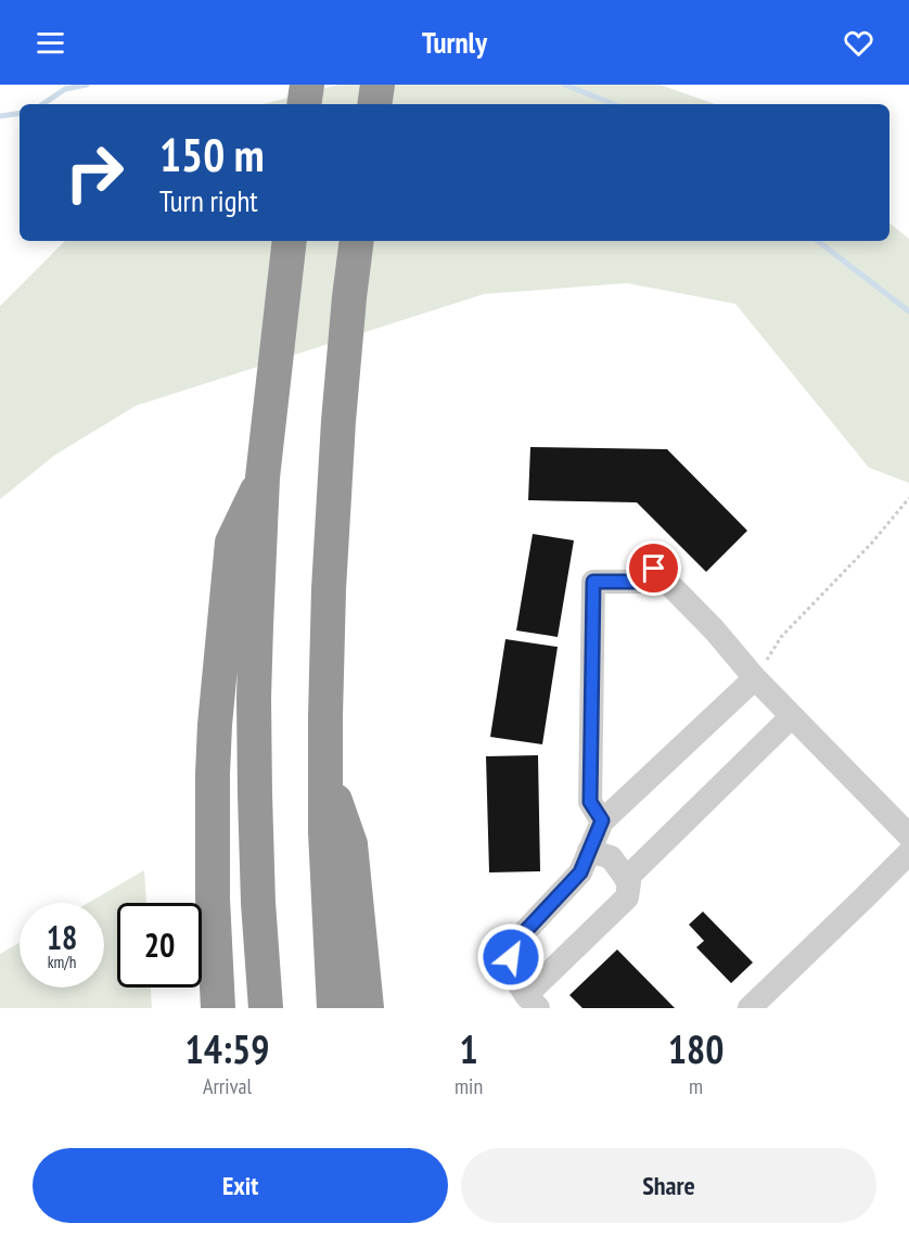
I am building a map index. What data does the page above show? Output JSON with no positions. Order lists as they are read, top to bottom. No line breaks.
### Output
{"page":{"header":"Turnly","turn":["150 m","Turn right"],"speed":"18 km/h","limit":"20","eta":["14:59","Arrival","1","min","180","m"],"buttons":["Exit","Share"]}}
